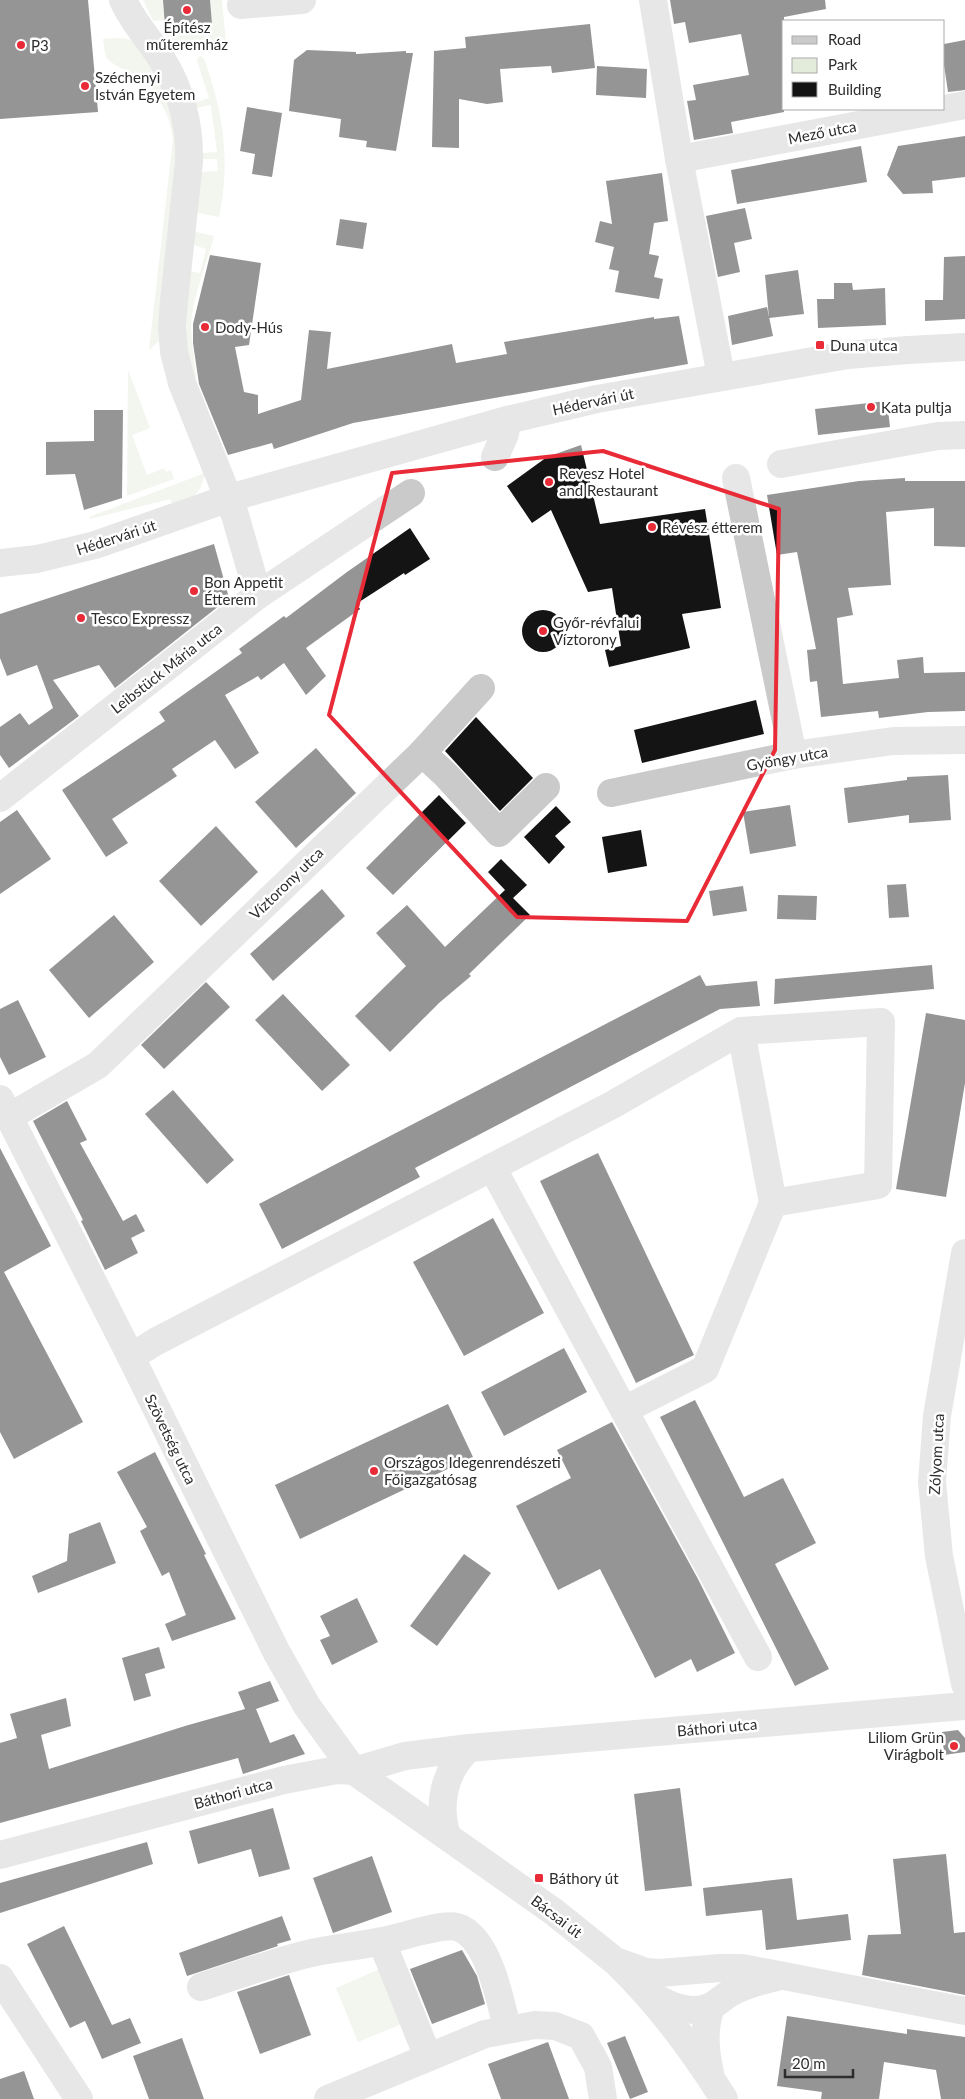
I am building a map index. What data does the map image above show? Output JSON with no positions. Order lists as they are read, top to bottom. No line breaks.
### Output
{"streets":{"street":["Mező utca","Hédervári út","Leibstück Mária utca","Gyöngy utca","Víztorony utca","Szövetség utca","Zólyom utca","Báthori utca","Bácsai út"]},"crossings":[["Víztorony utca","Szövetség utca"],["Szövetség utca","Báthori utca"],["Szövetség utca","Bácsai út"],["Báthori utca","Bácsai út"]],"places":{"other":["Építész műteremház","P3","Széchenyi István Egyetem","Dody-Hús","Kata pultja","Revesz Hotel and Restaurant","Révész étterem","Bon Appetit Étterem","Tesco Expressz","Győr-révfalui Víztorony","Országos Idegenrendészeti Főigazgatósag","Liliom Grün Virágbolt"],"transit":["Duna utca","Báthory út"]},"legend":["Road","Park","Building"],"scale_bar":"20 m"}
